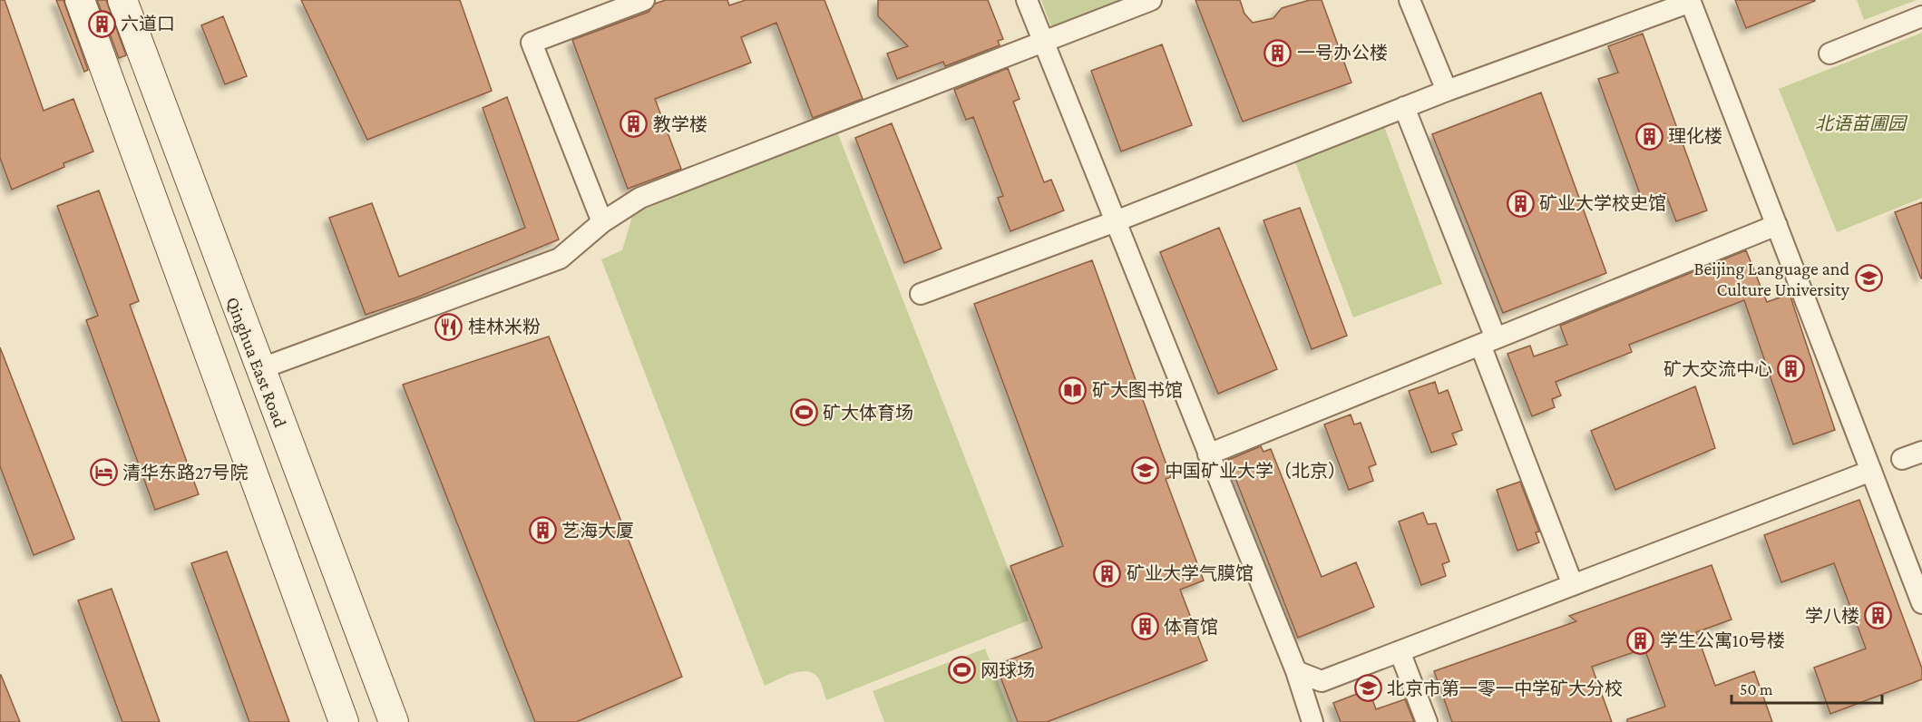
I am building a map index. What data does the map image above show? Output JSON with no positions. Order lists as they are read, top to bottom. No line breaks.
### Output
{"streets":{"main road":["Qinghua East Road"]},"parks":["北语苗圃园"],"places":{"building":["六道口","一号办公楼","教学楼","理化楼","矿业大学校史馆","矿大交流中心","艺海大厦","矿业大学气膜馆","学八楼","体育馆","学生公寓10号楼"],"school or university":["Beijing Language and Culture University","中国矿业大学（北京）","北京市第一零一中学矿大分校"],"restaurant":["桂林米粉"],"library":["矿大图书馆"],"sports":["矿大体育场","网球场"],"hotel":["清华东路27号院"]},"scale_bar":"50 m"}
